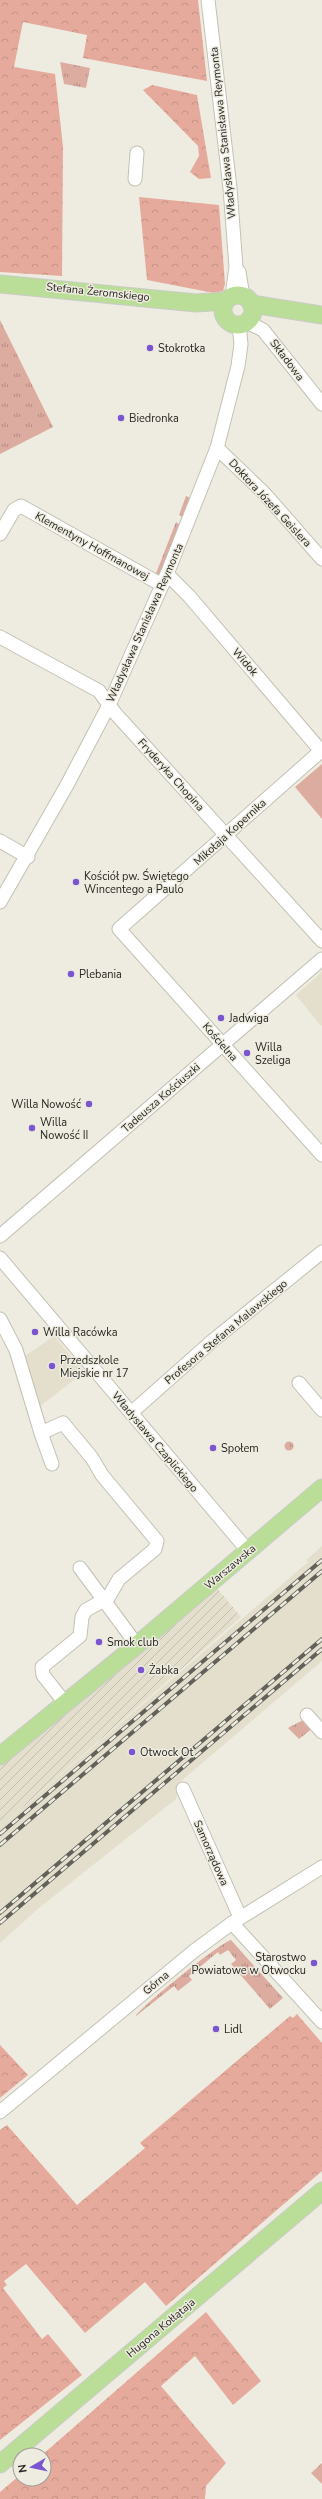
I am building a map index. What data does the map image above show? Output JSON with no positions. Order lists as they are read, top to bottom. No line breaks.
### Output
{"streets":{"main road":["Stefana Żeromskiego","Warszawska","Hugona Kołłątaja"],"street":["Władysława Stanisława Reymonta","Składowa","Doktora Józefa Geislera","Klementyny Hoffmanowej","Widok","Fryderyka Chopina","Mikołaja Kopernika","Kościelna","Tadeusza Kościuszki","Profesora Stefana Malawskiego","Władysława Czaplickiego","Samorządowa","Górna"]},"crossings":[["Władysława Stanisława Reymonta","Stefana Żeromskiego"],["Władysława Stanisława Reymonta","Składowa"],["Władysława Stanisława Reymonta","Doktora Józefa Geislera"],["Władysława Stanisława Reymonta","Klementyny Hoffmanowej"],["Władysława Stanisława Reymonta","Widok"],["Władysława Stanisława Reymonta","Fryderyka Chopina"],["Stefana Żeromskiego","Składowa"],["Klementyny Hoffmanowej","Widok"],["Widok","Mikołaja Kopernika"],["Fryderyka Chopina","Mikołaja Kopernika"],["Mikołaja Kopernika","Kościelna"],["Kościelna","Tadeusza Kościuszki"],["Profesora Stefana Malawskiego","Władysława Czaplickiego"],["Władysława Czaplickiego","Warszawska"],["Samorządowa","Górna"]],"places":["Stokrotka","Biedronka","Kościół pw. Świętego Wincentego a Paulo","Plebania","Jadwiga","Willa Szeliga","Willa Nowość","Willa Nowość II","Willa Racówka","Przedszkole Miejskie nr 17","Społem","Smok club","Żabka","Otwock Ot","Starostwo Powiatowe w Otwocku","Lidl"],"north":"left"}
